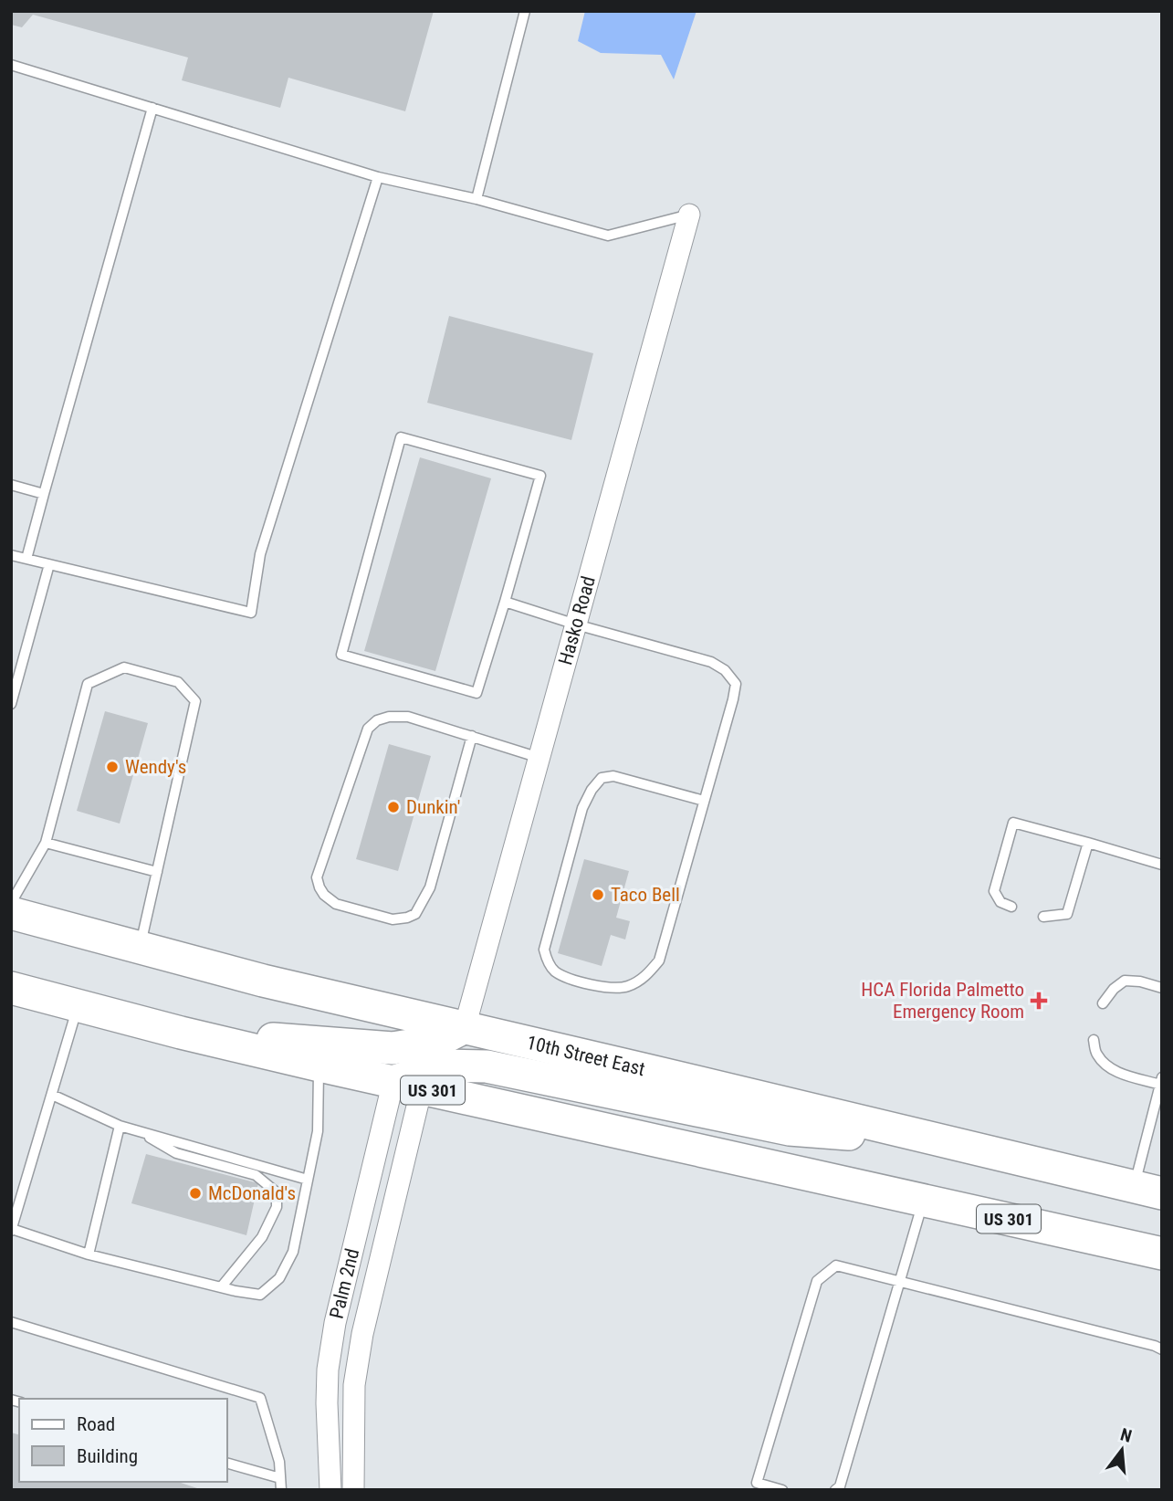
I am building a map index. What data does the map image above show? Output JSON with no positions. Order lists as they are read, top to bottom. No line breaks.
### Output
{"streets":{"main road":["10th Street East","US 301"],"street":["Hasko Road","Palm 2nd"]},"crossings":[["Hasko Road","10th Street East"],["US 301","Palm 2nd"]],"places":{"other":["Wendy's","Dunkin'","Taco Bell","McDonald's"],"health":["HCA Florida Palmetto Emergency Room"]},"legend":["Road","Building"],"north":"top"}
